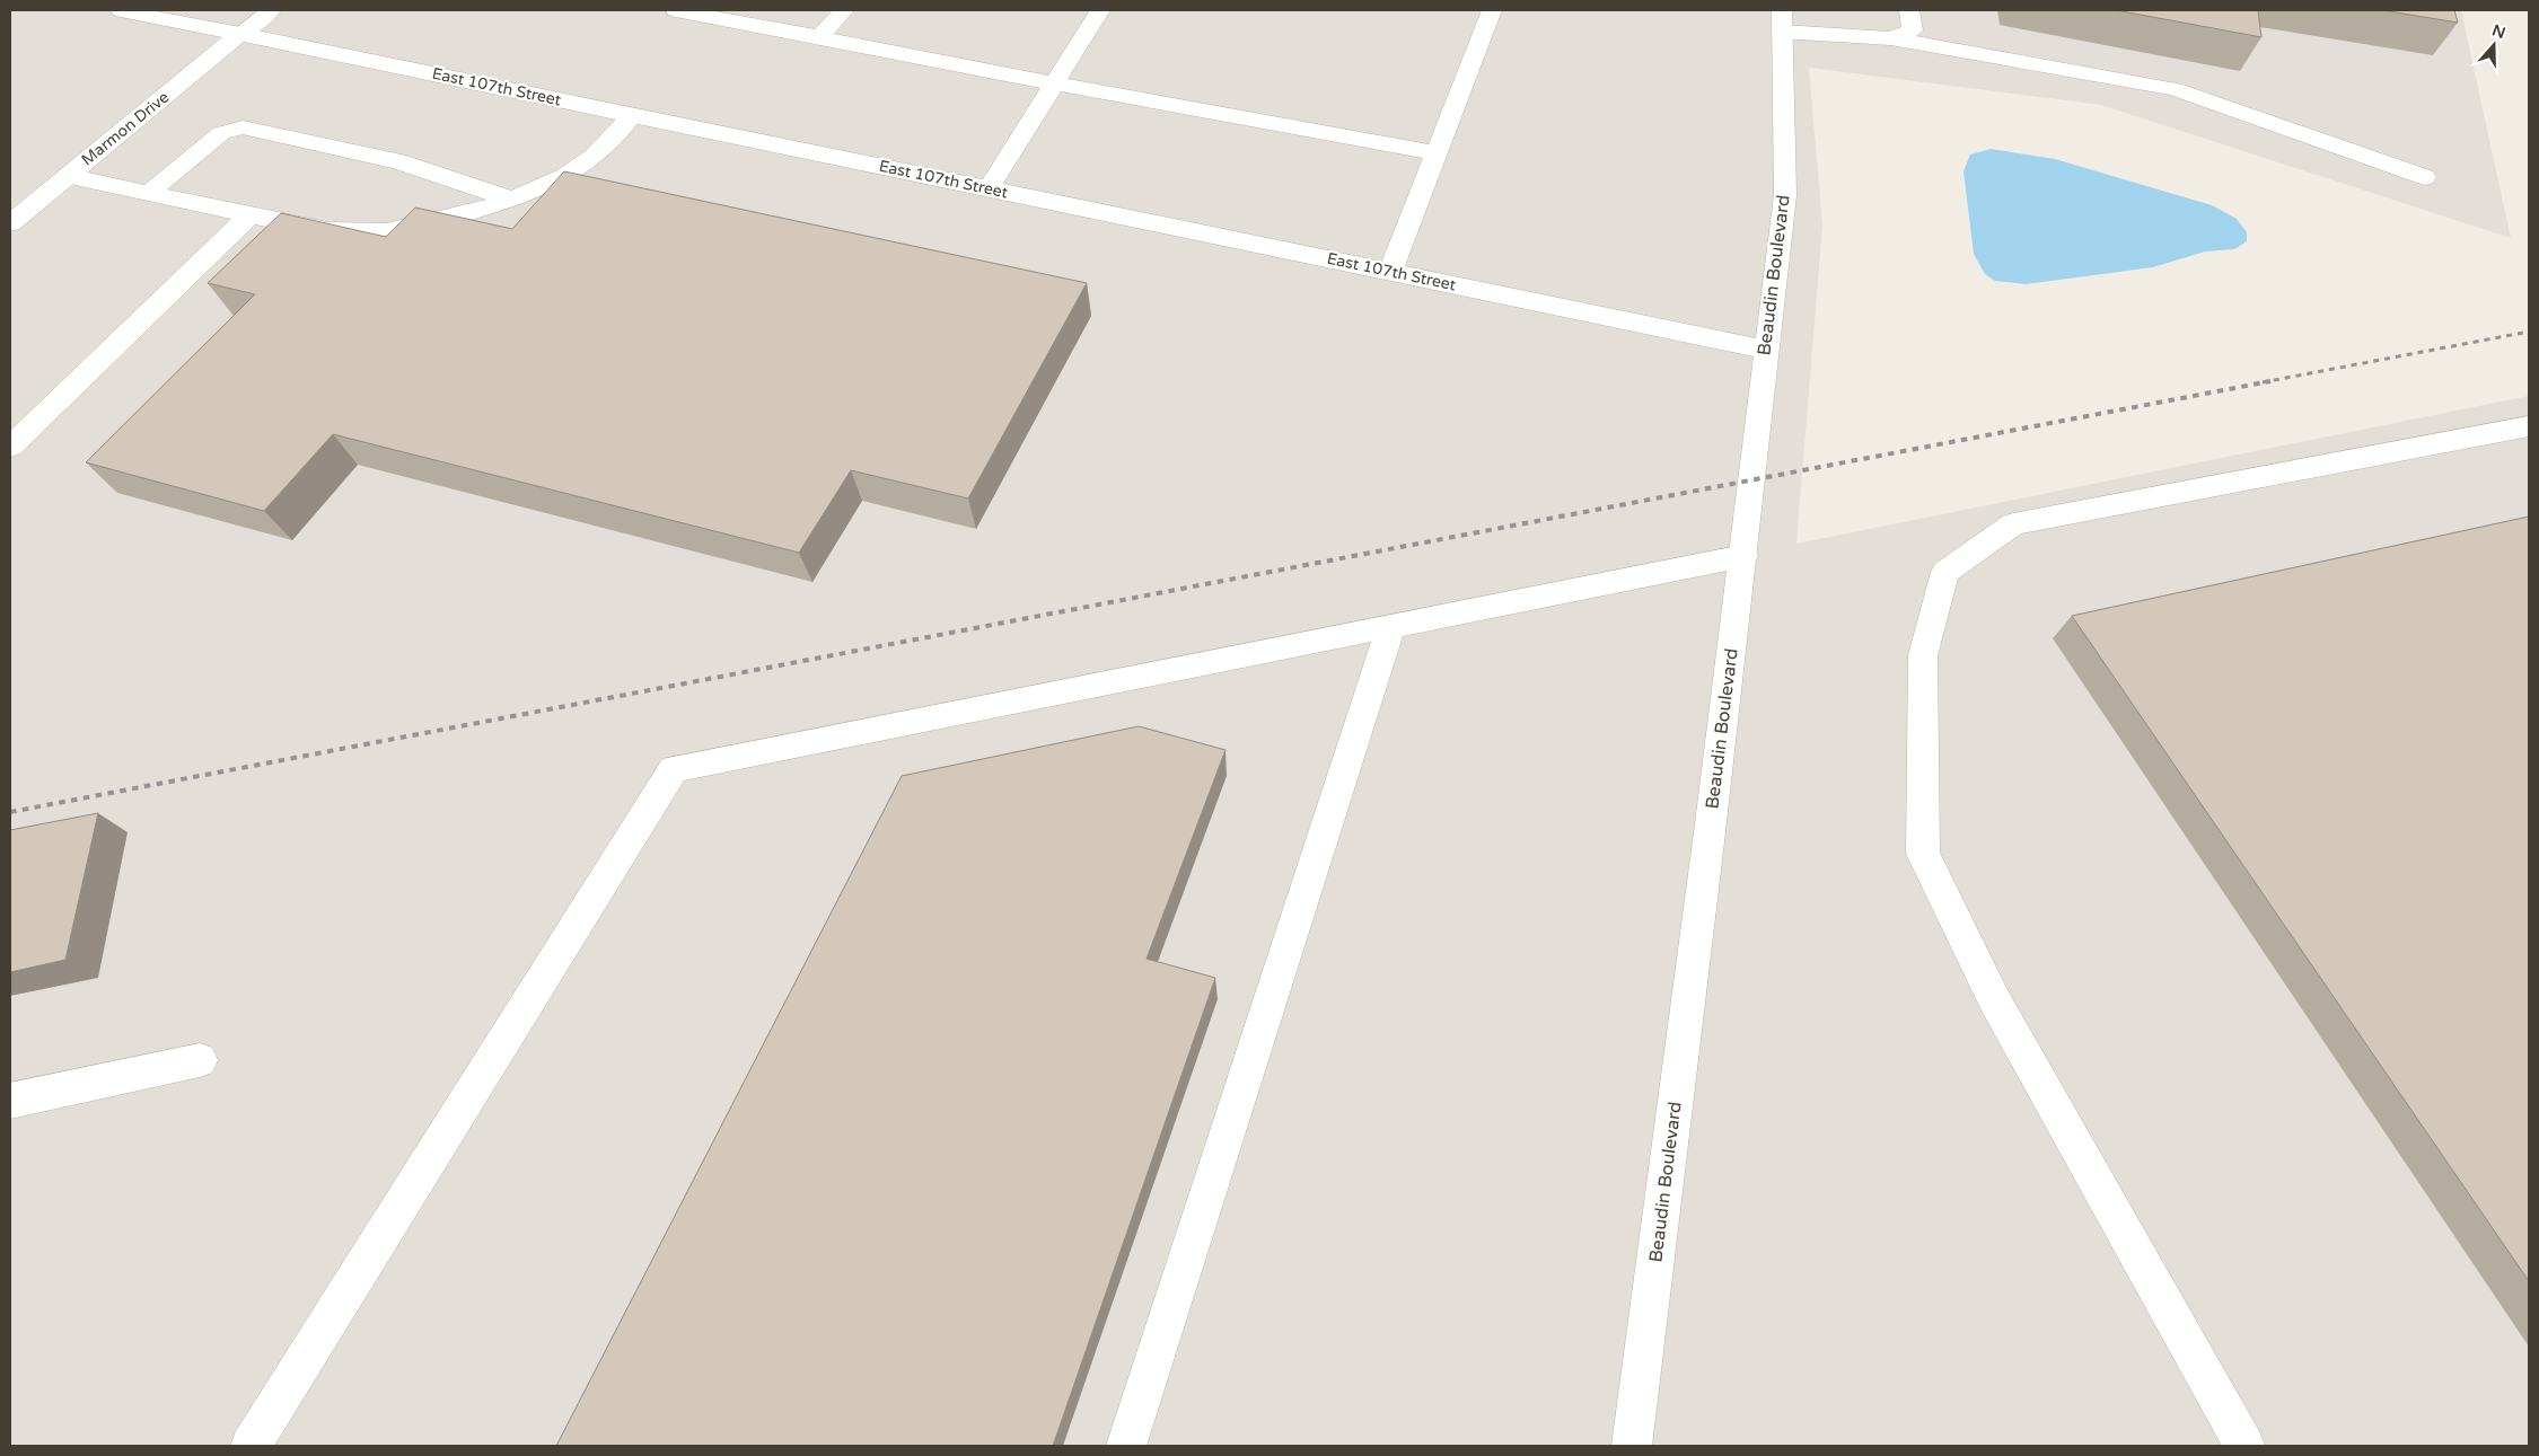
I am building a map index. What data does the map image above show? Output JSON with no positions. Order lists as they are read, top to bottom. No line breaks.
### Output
{"streets":{"street":["East 107th Street","Marmon Drive","Beaudin Boulevard"]},"crossings":[["East 107th Street","Marmon Drive"],["East 107th Street","Beaudin Boulevard"]],"north":"top"}
